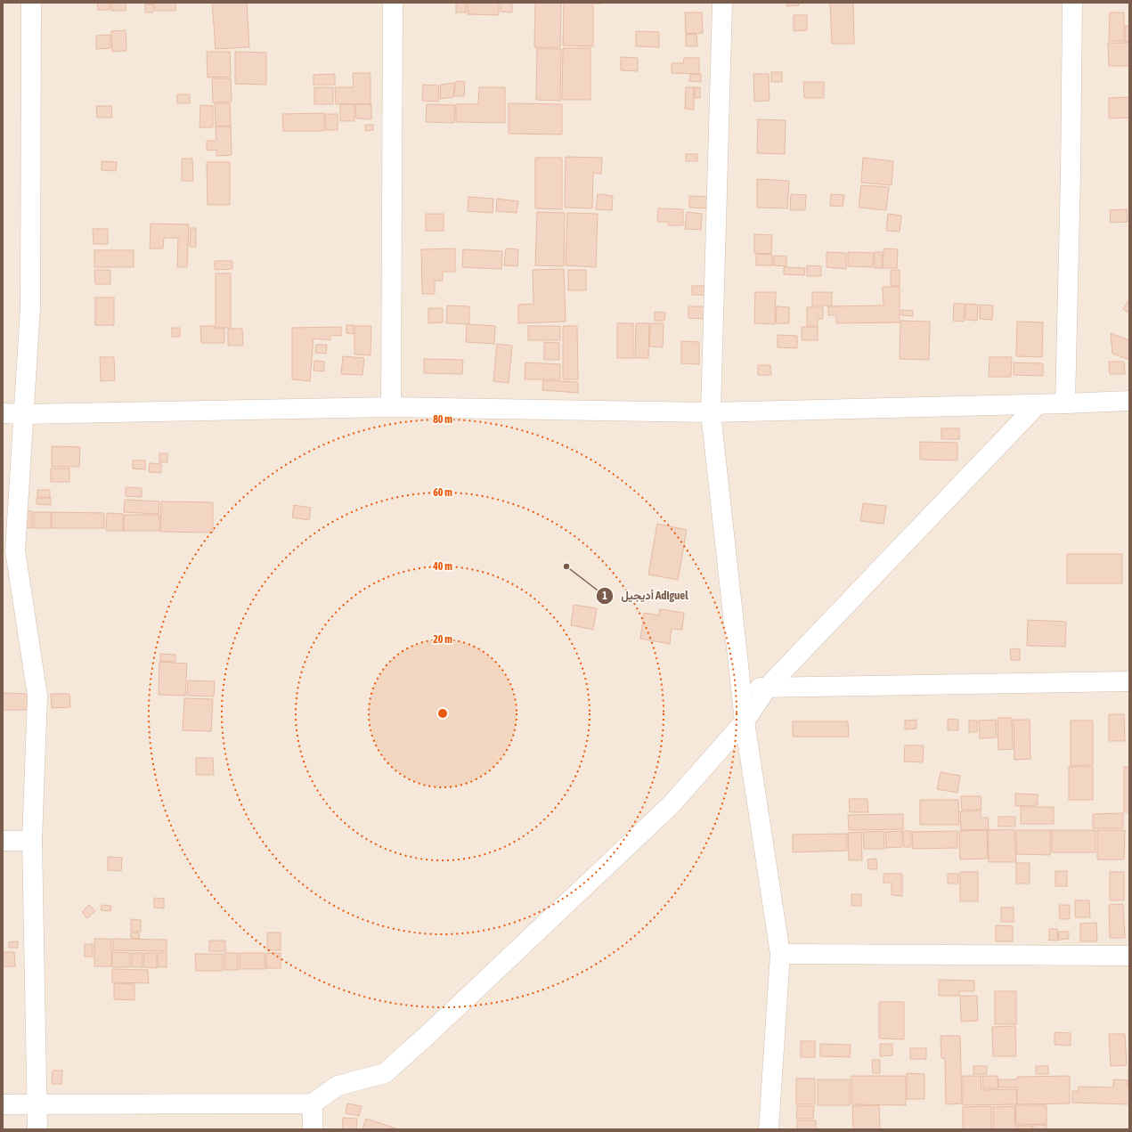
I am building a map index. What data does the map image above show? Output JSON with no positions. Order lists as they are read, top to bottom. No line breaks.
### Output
{"places":["أديجيل Adiguel"],"rings":["80 m","60 m","40 m","20 m"]}
